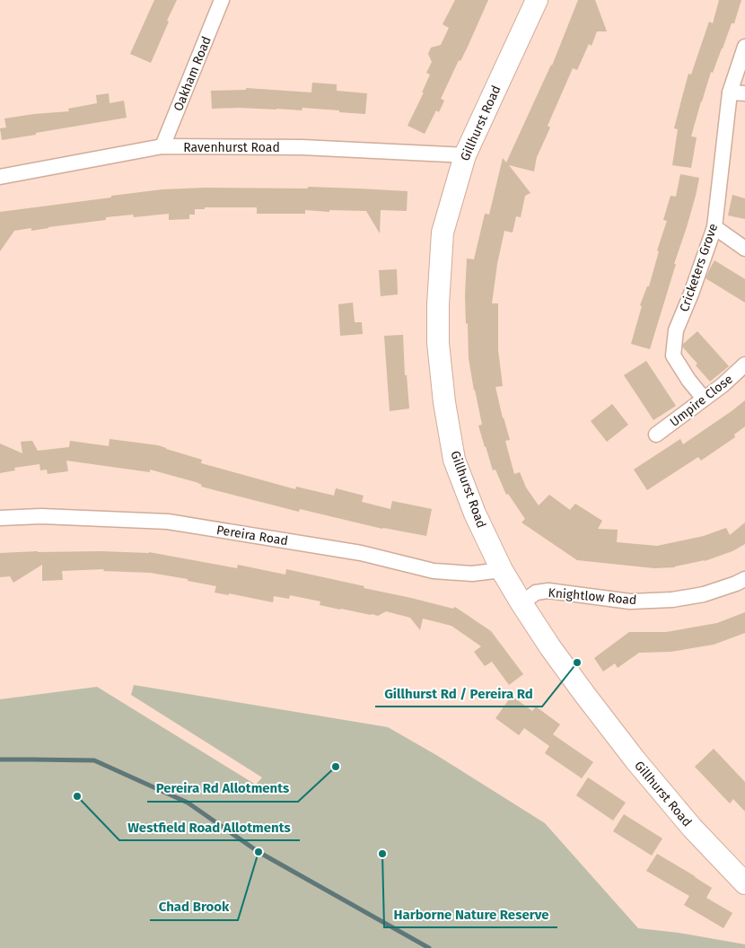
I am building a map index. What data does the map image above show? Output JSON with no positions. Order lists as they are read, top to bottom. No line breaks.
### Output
{"streets":{"street":["Oakham Road","Gillhurst Road","Ravenhurst Road","Cricketers Grove","Umpire Close","Pereira Road","Knightlow Road"]},"crossings":[["Oakham Road","Ravenhurst Road"],["Gillhurst Road","Ravenhurst Road"],["Gillhurst Road","Pereira Road"],["Gillhurst Road","Knightlow Road"],["Cricketers Grove","Umpire Close"]],"places":["Gillhurst Rd / Pereira Rd","Pereira Rd Allotments","Westfield Road Allotments","Chad Brook","Harborne Nature Reserve"]}
